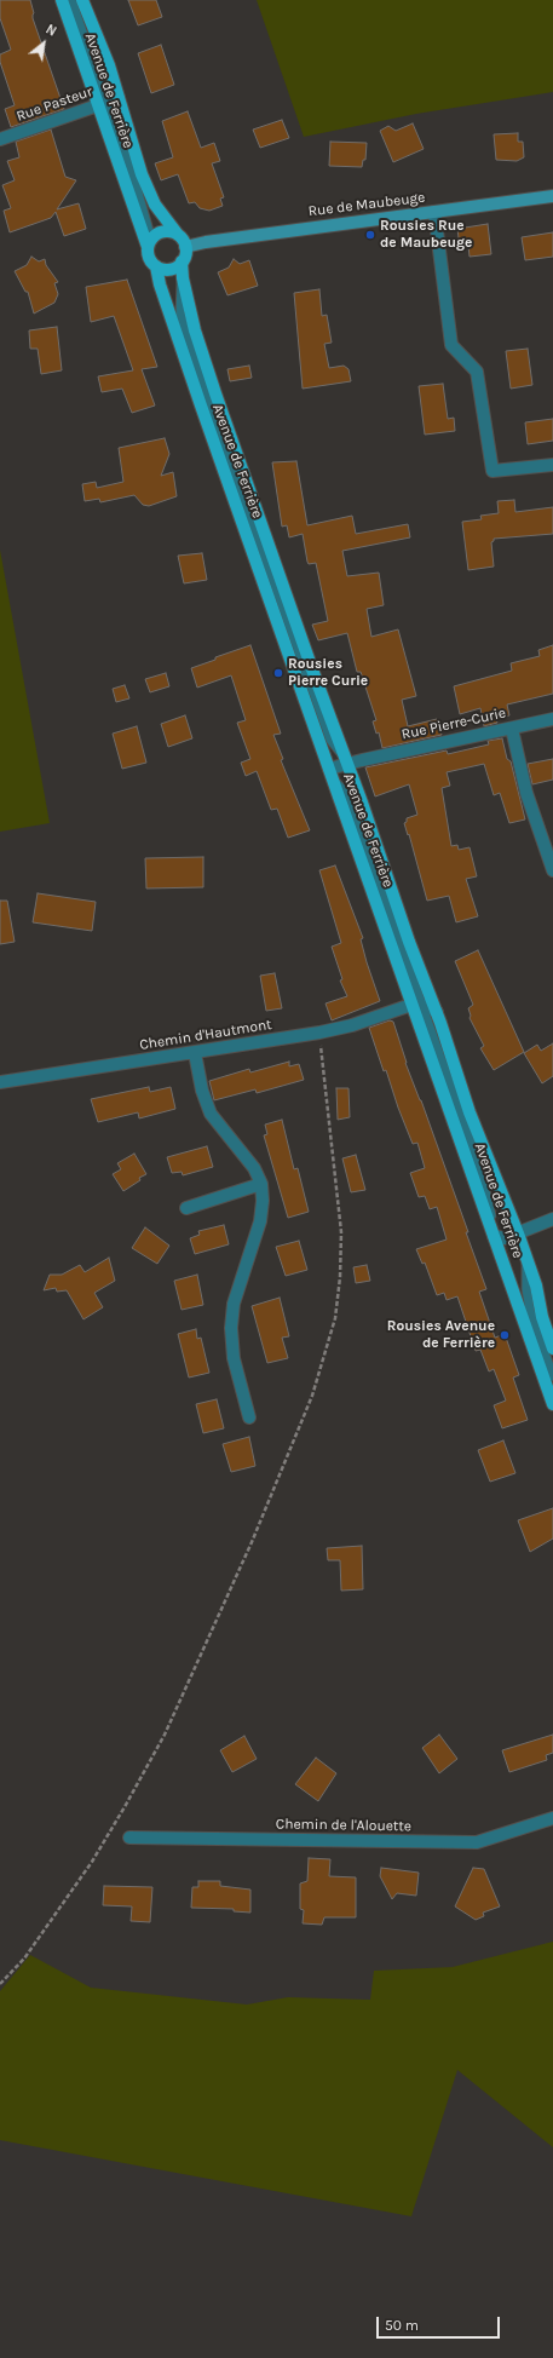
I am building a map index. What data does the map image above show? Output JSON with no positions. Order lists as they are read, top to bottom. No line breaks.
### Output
{"streets":{"main road":["Avenue de Ferrière"],"street":["Rue Pasteur","Rue de Maubeuge","Rue Pierre-Curie","Chemin d'Hautmont","Chemin de l'Alouette"]},"crossings":[["Avenue de Ferrière","Rue Pasteur"],["Avenue de Ferrière","Rue de Maubeuge"],["Avenue de Ferrière","Rue Pierre-Curie"],["Avenue de Ferrière","Chemin d'Hautmont"]],"places":["Rousies Rue de Maubeuge","Rousies Pierre Curie","Rousies Avenue de Ferrière"],"scale_bar":"50 m","north":"top right"}
